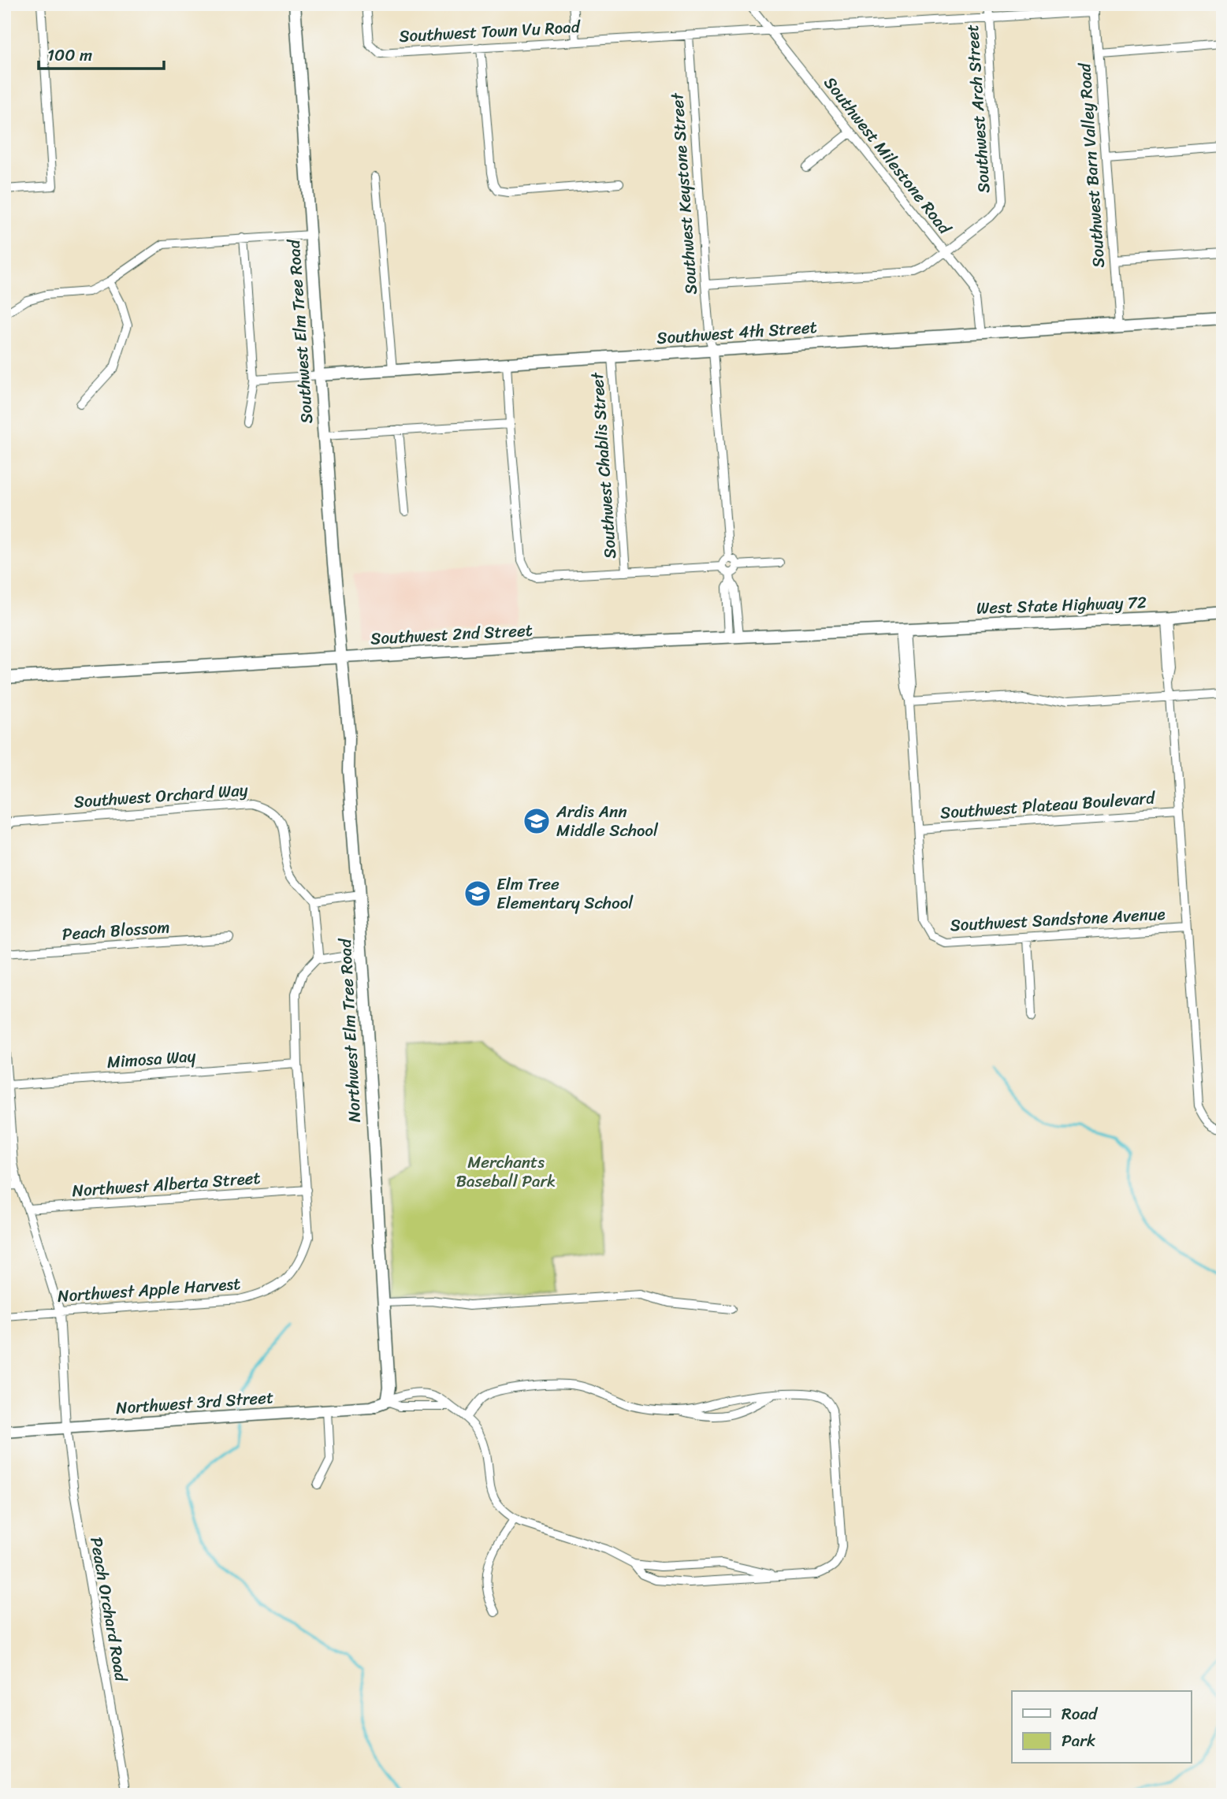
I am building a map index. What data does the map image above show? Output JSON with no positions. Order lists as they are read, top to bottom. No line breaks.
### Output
{"streets":{"street":["Southwest Town Vu Road","Southwest Arch Street","Southwest Milestone Road","Southwest Barn Valley Road","Southwest Keystone Street","Southwest Elm Tree Road","Southwest 4th Street","Southwest Chablis Street","West State Highway 72","Southwest 2nd Street","Southwest Orchard Way","Southwest Plateau Boulevard","Southwest Sandstone Avenue","Peach Blossom","Northwest Elm Tree Road","Mimosa Way","Northwest Alberta Street","Northwest Apple Harvest","Northwest 3rd Street","Peach Orchard Road"]},"crossings":[["Southwest Town Vu Road","Southwest Arch Street"],["Southwest Town Vu Road","Southwest Milestone Road"],["Southwest Town Vu Road","Southwest Barn Valley Road"],["Southwest Town Vu Road","Southwest Keystone Street"],["Southwest Arch Street","Southwest Milestone Road"],["Southwest Milestone Road","Southwest 4th Street"],["Southwest Barn Valley Road","Southwest 4th Street"],["Southwest Keystone Street","Southwest 4th Street"],["Southwest Elm Tree Road","Southwest 4th Street"],["Southwest Elm Tree Road","Southwest 2nd Street"],["Southwest Elm Tree Road","Northwest Elm Tree Road"],["Southwest 4th Street","Southwest Chablis Street"],["West State Highway 72","Southwest 2nd Street"],["Southwest 2nd Street","Northwest Elm Tree Road"],["Southwest Plateau Boulevard","Southwest Sandstone Avenue"],["Northwest Elm Tree Road","Northwest 3rd Street"],["Northwest Alberta Street","Northwest Apple Harvest"],["Northwest Alberta Street","Peach Orchard Road"],["Northwest Apple Harvest","Peach Orchard Road"],["Northwest 3rd Street","Peach Orchard Road"]],"parks":["Merchants Baseball Park"],"places":{"school or university":["Ardis Ann Middle School","Elm Tree Elementary School"]},"legend":["Road","Park"],"scale_bar":"100 m"}
